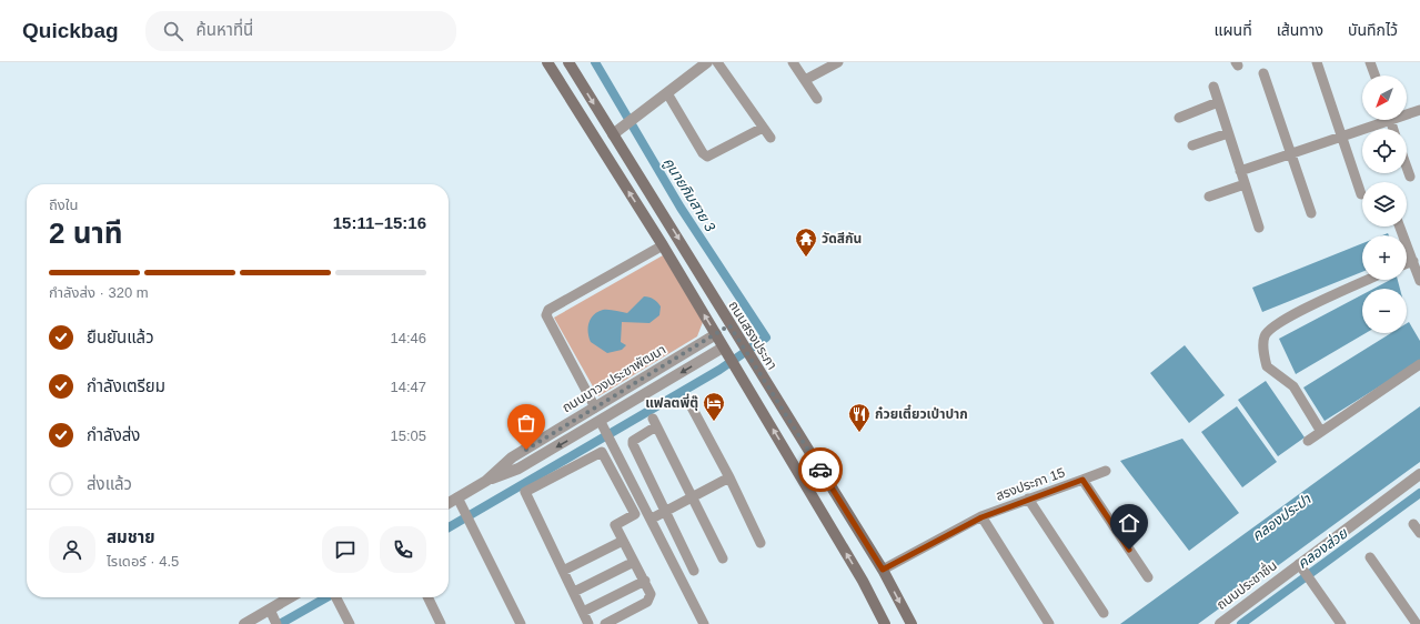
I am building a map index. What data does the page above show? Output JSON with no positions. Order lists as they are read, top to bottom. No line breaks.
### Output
{"streets":{"main road":["ถนนสรงประภา"],"street":["ถนนนาวงประชาพัฒนา","สรงประภา 15","ถนนประชาชื่น"]},"crossings":[["ถนนสรงประภา","สรงประภา 15"]],"water":["คูนายกิมสาย 3","คลองประปา","คลองส่วย"],"places":{"temple":["วัดสีกัน"],"hotel":["แฟลตพี่ตุ๊"],"restaurant":["ก๋วยเตี๋ยวเป่าปาก"]},"north":"bottom left","page":{"header":"Quickbag","search":"ค้นหาที่นี่","nav":["แผนที่","เส้นทาง","บันทึกไว้"],"map_buttons":["+","−"],"heading":["2 นาที","ถึงใน","15:11–15:16"],"panel":["สมชาย","ไรเดอร์ · 4.5"],"bar":"กำลังส่ง · 320 m","list":[["ยืนยันแล้ว","14:46"],["กำลังเตรียม","14:47"],["กำลังส่ง","15:05"],"ส่งแล้ว"]}}
